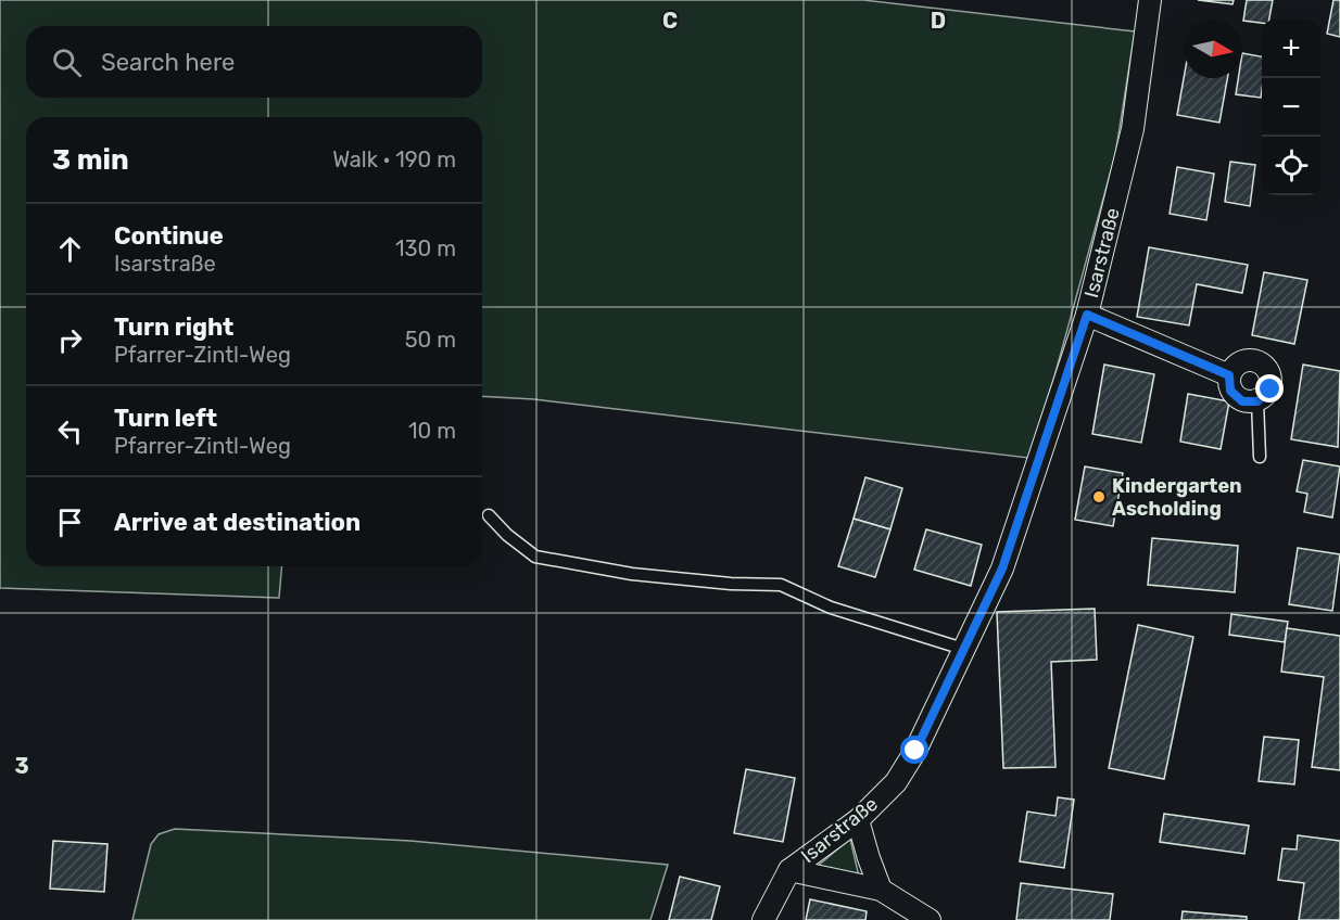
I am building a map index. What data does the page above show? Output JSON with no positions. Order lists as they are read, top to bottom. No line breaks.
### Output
{"streets":{"street":["Isarstraße"]},"places":["Kindergarten Ascholding"],"north":"right","page":{"map_buttons":["+","−"],"search":"Search here","heading":["3 min","Walk · 190 m"],"list":[["Continue","Isarstraße","130 m"],["Turn right","Pfarrer-Zintl-Weg","50 m"],["Turn left","Pfarrer-Zintl-Weg","10 m"],"Arrive at destination"]},"grid":{"columns":["C","D"],"rows":["3"]}}
